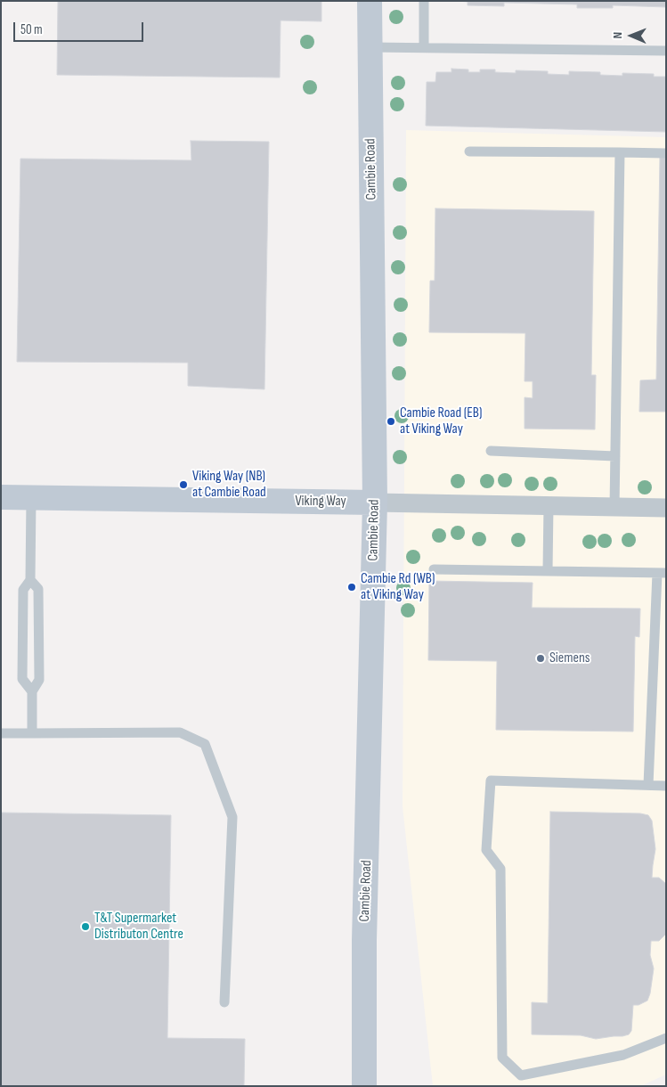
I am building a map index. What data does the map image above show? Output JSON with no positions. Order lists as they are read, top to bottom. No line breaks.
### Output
{"streets":{"main road":["Cambie Road","Viking Way"]},"crossings":[["Cambie Road","Viking Way"]],"places":["Cambie Road (EB) at Viking Way","Viking Way (NB) at Cambie Road","Cambie Rd (WB) at Viking Way","Siemens","T&T Supermarket Distributon Centre"],"scale_bar":"50 m","north":"left"}
